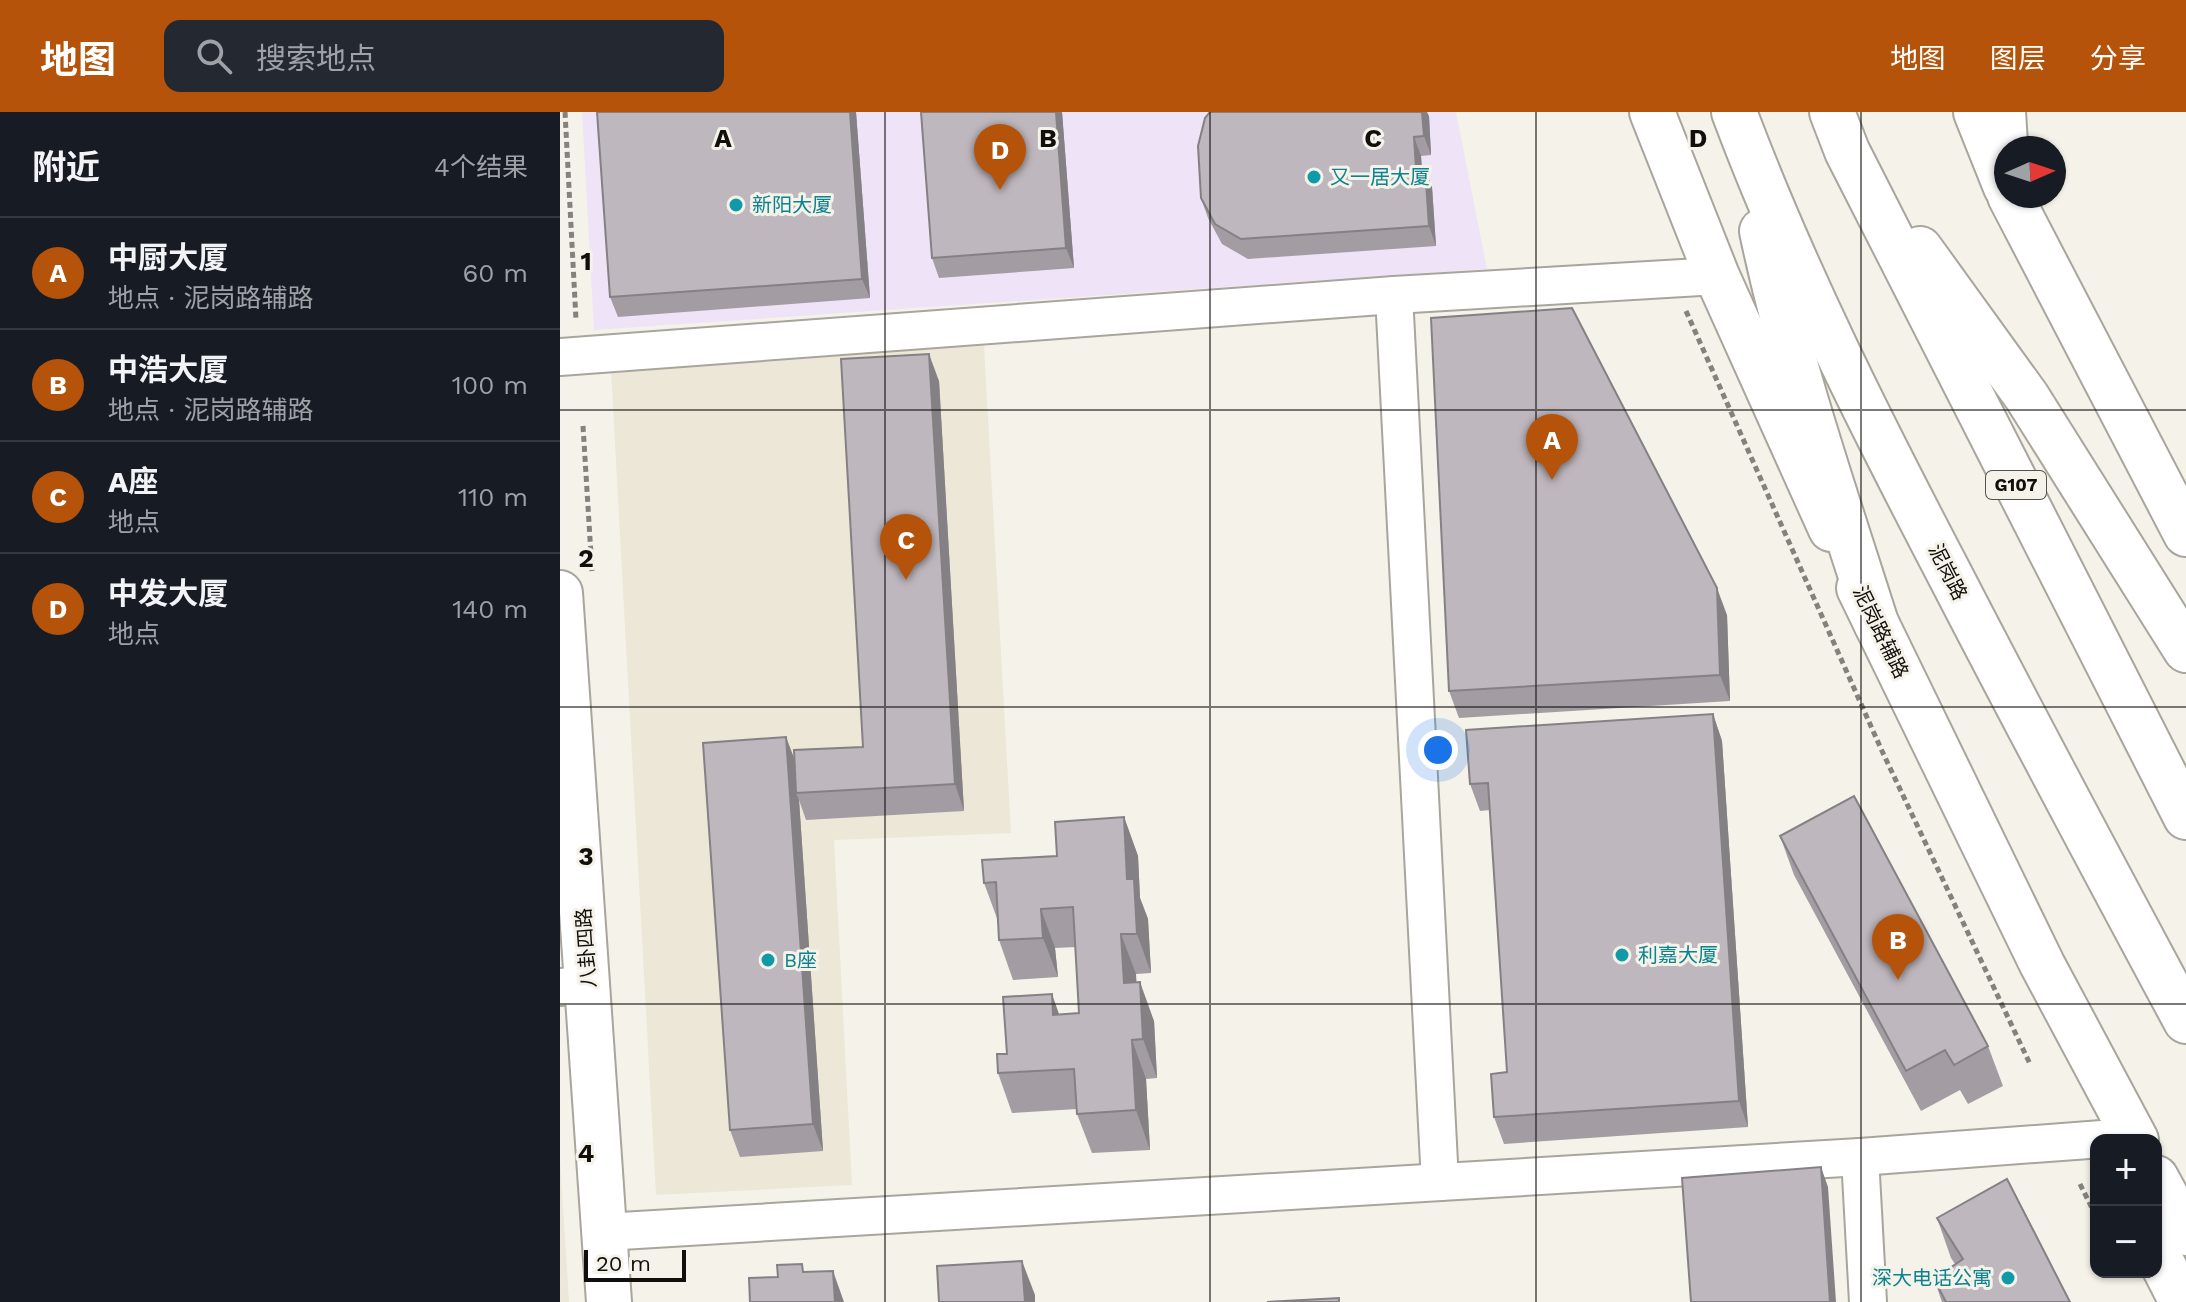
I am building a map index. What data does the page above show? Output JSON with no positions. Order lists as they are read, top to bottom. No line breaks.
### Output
{"streets":{"main road":["G107","泥岗路","泥岗路辅路","八卦四路"]},"places":["又一居大厦","新阳大厦","利嘉大厦","B座","深大电话公寓"],"scale_bar":"20 m","north":"right","page":{"header":"地图","search":"搜索地点","nav":["地图","图层","分享"],"heading":["附近","4个结果"],"pins":["D","A","C","B"],"list":[{"mark":"A","name":"中厨大厦","note":"地点 · 泥岗路辅路","value":"60 m"},{"mark":"B","name":"中浩大厦","note":"地点 · 泥岗路辅路","value":"100 m"},{"mark":"C","name":"A座","note":"地点","value":"110 m"},{"mark":"D","name":"中发大厦","note":"地点","value":"140 m"}],"map_buttons":["+","−"],"scale":"20 m"},"grid":{"columns":["A","B","C","D"],"rows":["1","2","3","4"]}}
